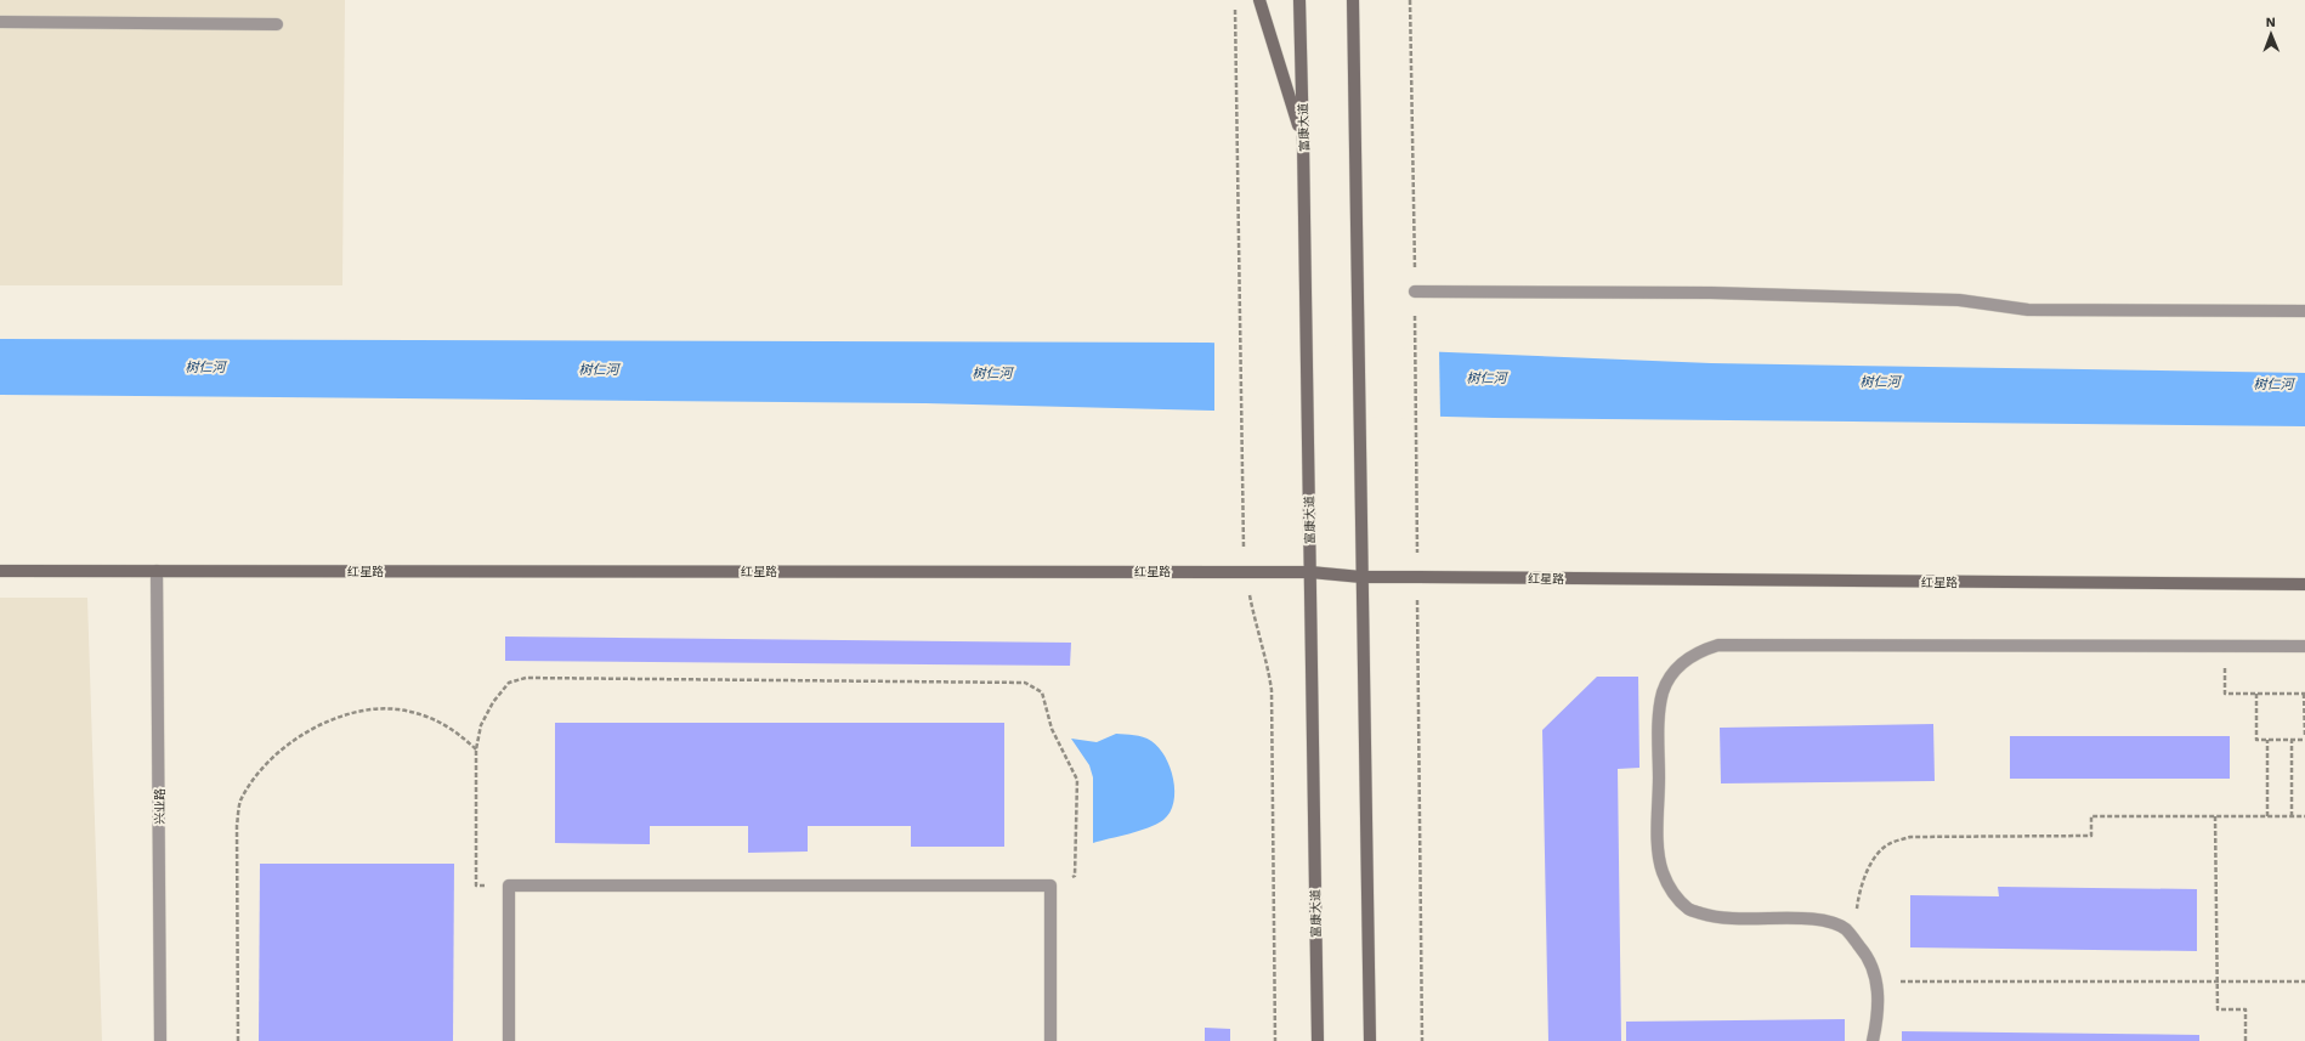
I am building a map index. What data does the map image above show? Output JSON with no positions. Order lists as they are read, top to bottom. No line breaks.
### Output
{"streets":{"street":["富康大道","红星路","兴业路"]},"crossings":[["富康大道","红星路"],["红星路","兴业路"]],"water":["树仁河"],"north":"top"}
